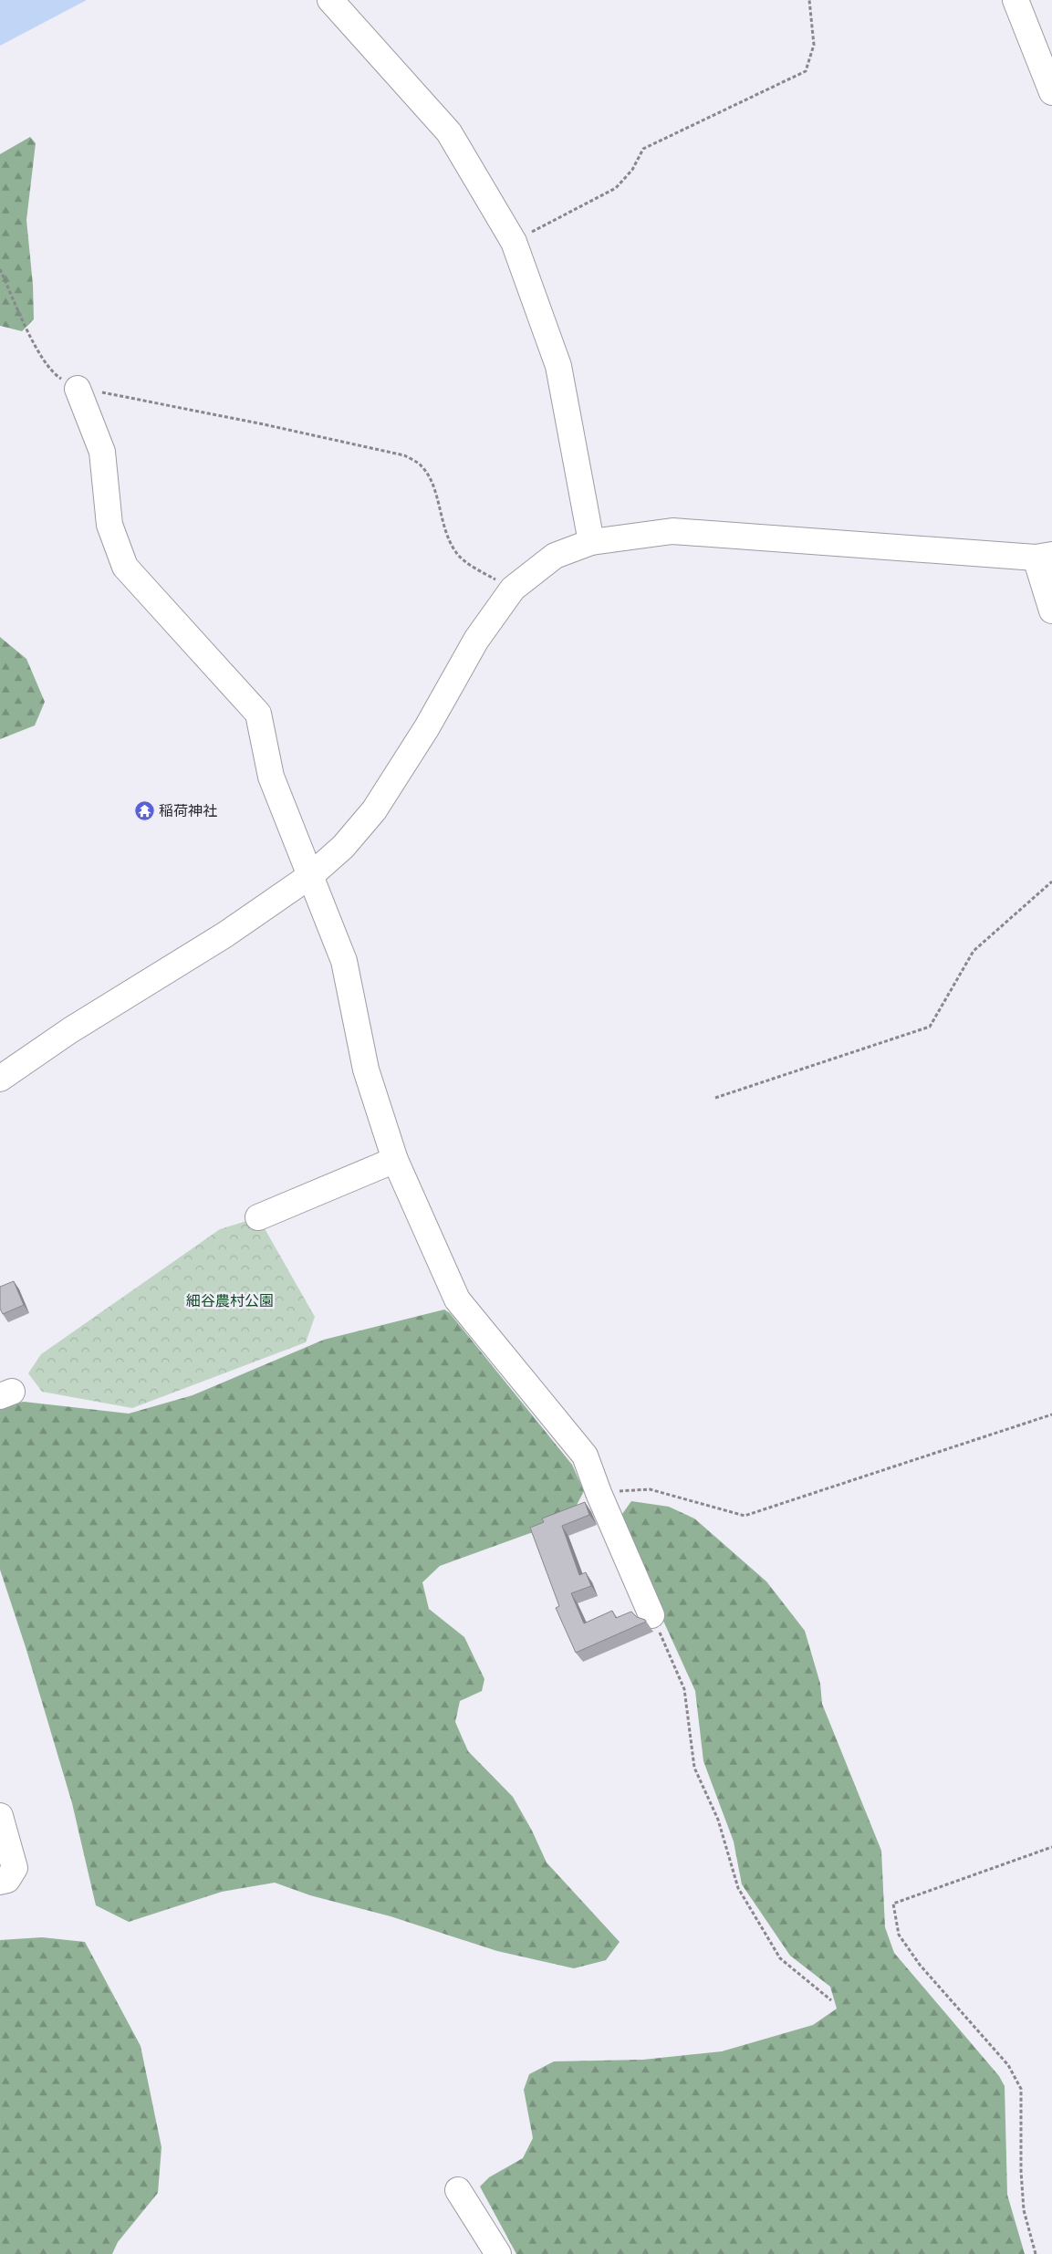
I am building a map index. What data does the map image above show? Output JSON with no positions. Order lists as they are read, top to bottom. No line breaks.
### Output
{"parks":["細谷農村公園"],"places":{"temple":["稲荷神社"]}}
